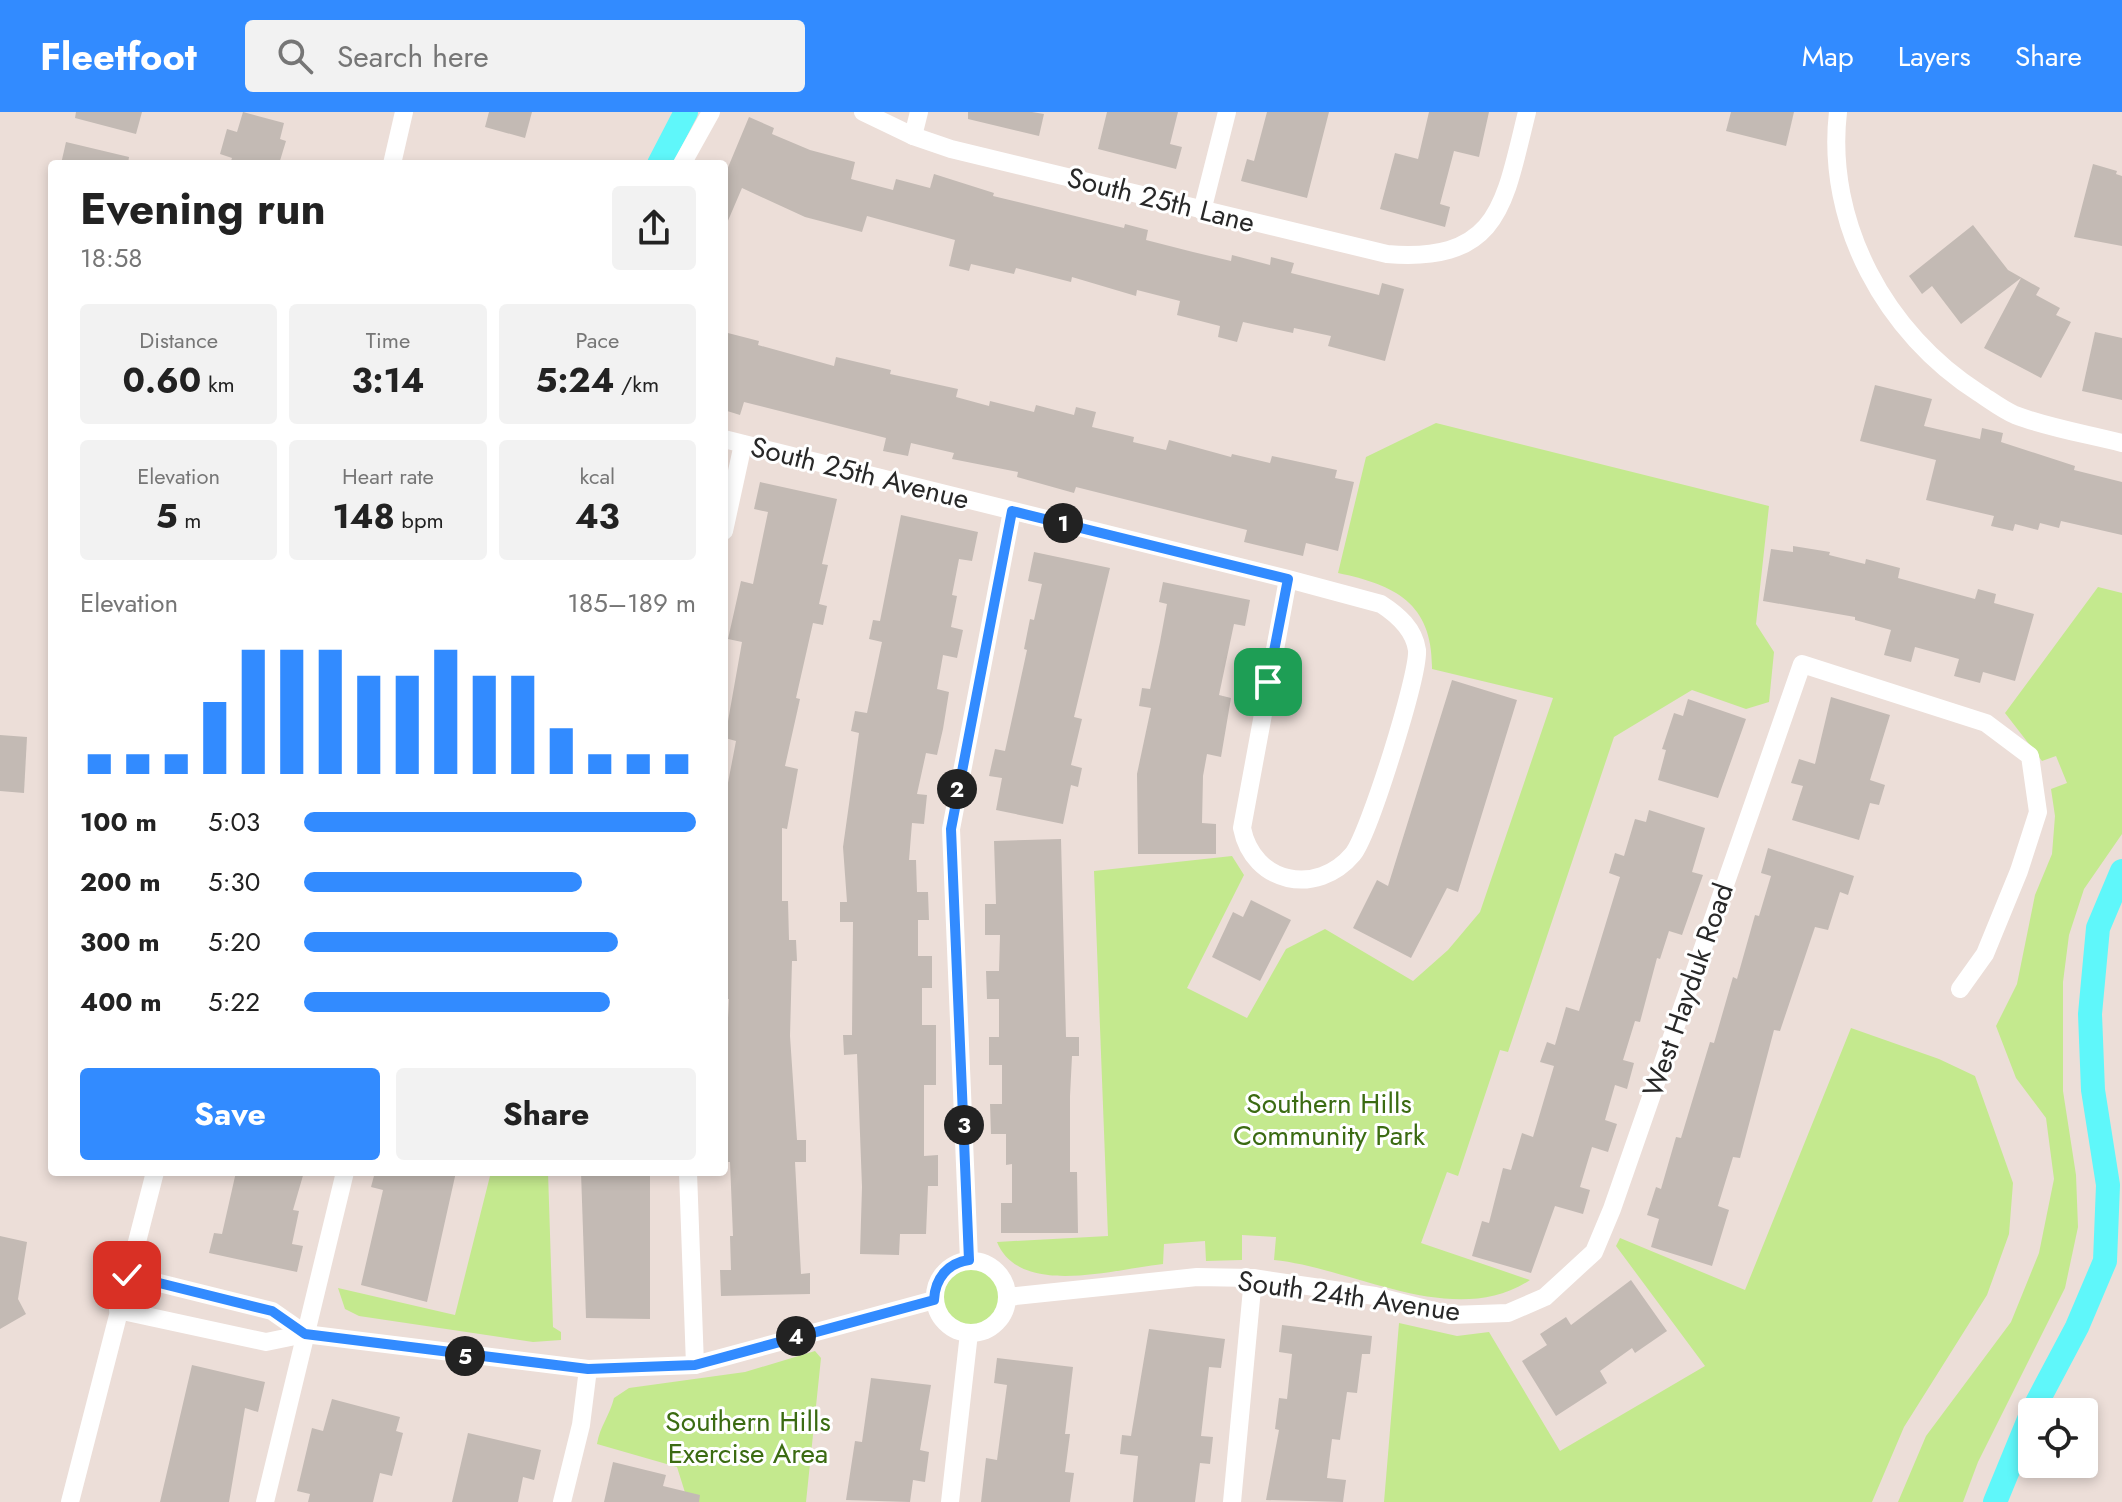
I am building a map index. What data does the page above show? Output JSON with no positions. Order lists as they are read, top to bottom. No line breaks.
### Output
{"streets":{"street":["South 25th Lane","South 25th Avenue","West Hayduk Road","South 24th Avenue"]},"crossings":[["West Hayduk Road","South 24th Avenue"]],"parks":["Southern Hills Community Park","Southern Hills Exercise Area"],"page":{"header":"Fleetfoot","search":"Search here","nav":["Map","Layers","Share"],"heading":["Evening run","18:58"],"stats":[["Distance","0.60 km"],["Time","3:14"],["Pace","5:24 /km"],["Elevation","5 m"],["Heart rate","148 bpm"],["kcal","43"]],"pins":["1","2","3","4","5"],"chart":["Elevation","185–189 m"],"list":[{"name":"100 m","note":"5:03"},{"name":"200 m","note":"5:30"},{"name":"300 m","note":"5:20"},{"name":"400 m","note":"5:22"}],"buttons":["Save","Share"]}}
